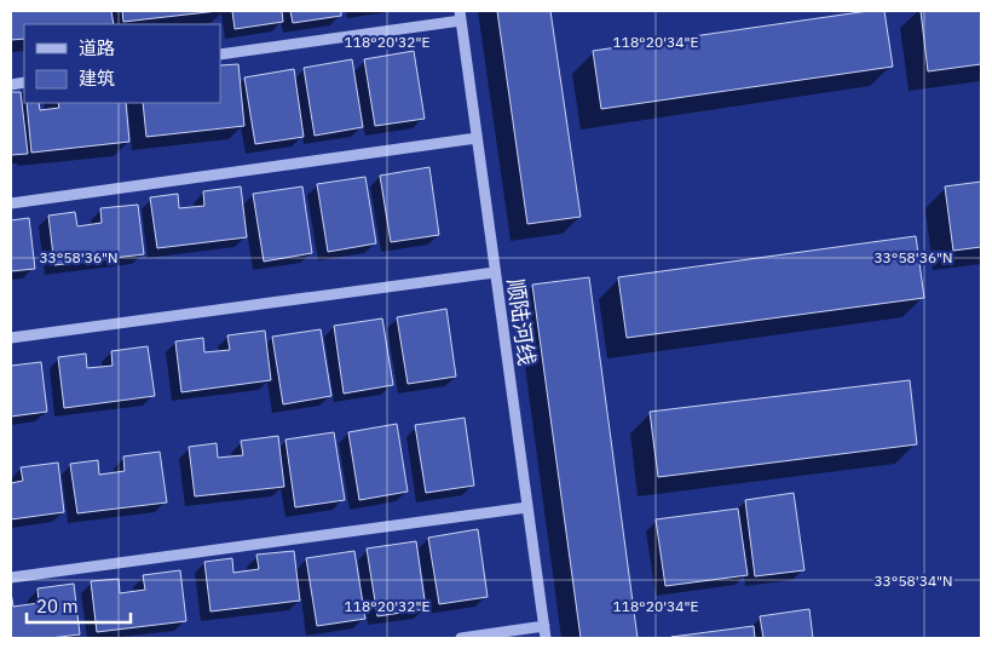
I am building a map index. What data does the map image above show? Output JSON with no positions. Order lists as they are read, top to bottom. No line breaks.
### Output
{"streets":{"street":["顺陆河线"]},"legend":["道路","建筑"],"scale_bar":"20 m","coordinates":["118°20'32\"E","118°20'34\"E","33°58'36\"N","33°58'34\"N"]}
